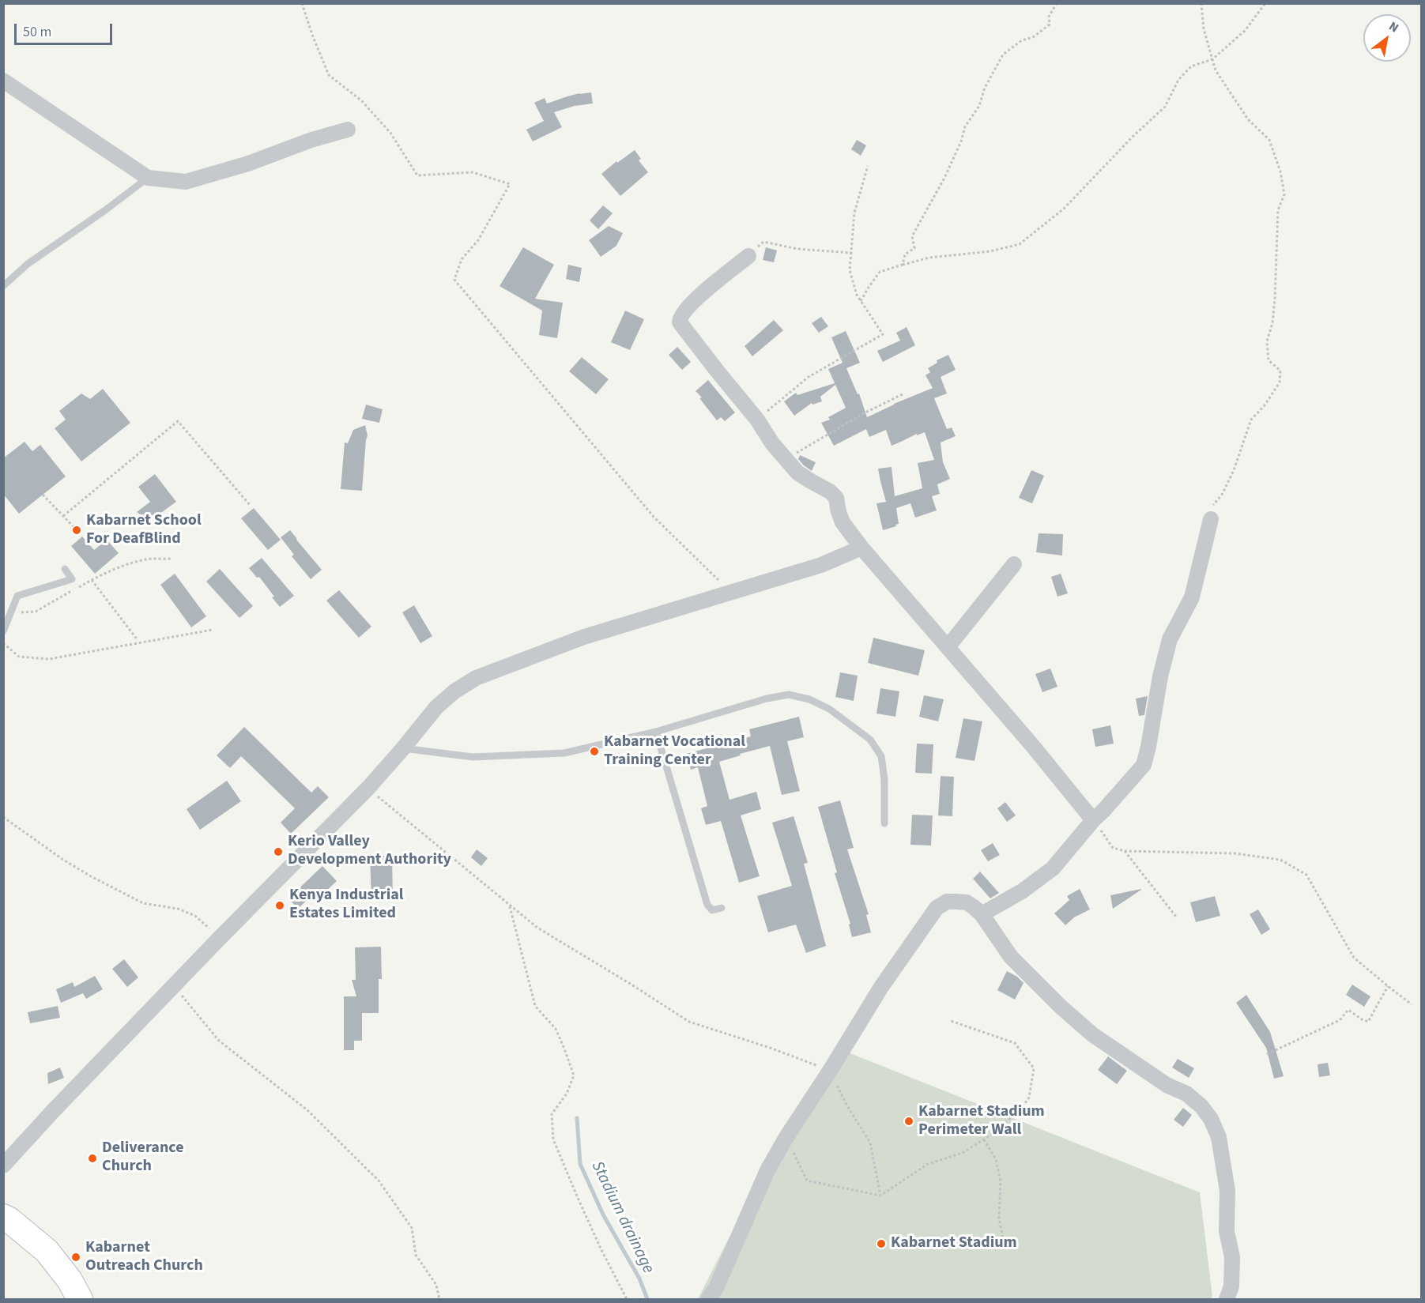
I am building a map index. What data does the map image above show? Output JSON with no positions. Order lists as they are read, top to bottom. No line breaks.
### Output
{"water":["Stadium drainage"],"places":["Kabarnet School For DeafBlind","Kabarnet Vocational Training Center","Kerio Valley Development Authority","Kenya Industrial Estates Limited","Kabarnet Stadium Perimeter Wall","Deliverance Church","Kabarnet Stadium","Kabarnet Outreach Church"],"scale_bar":"50 m","north":"top right"}
